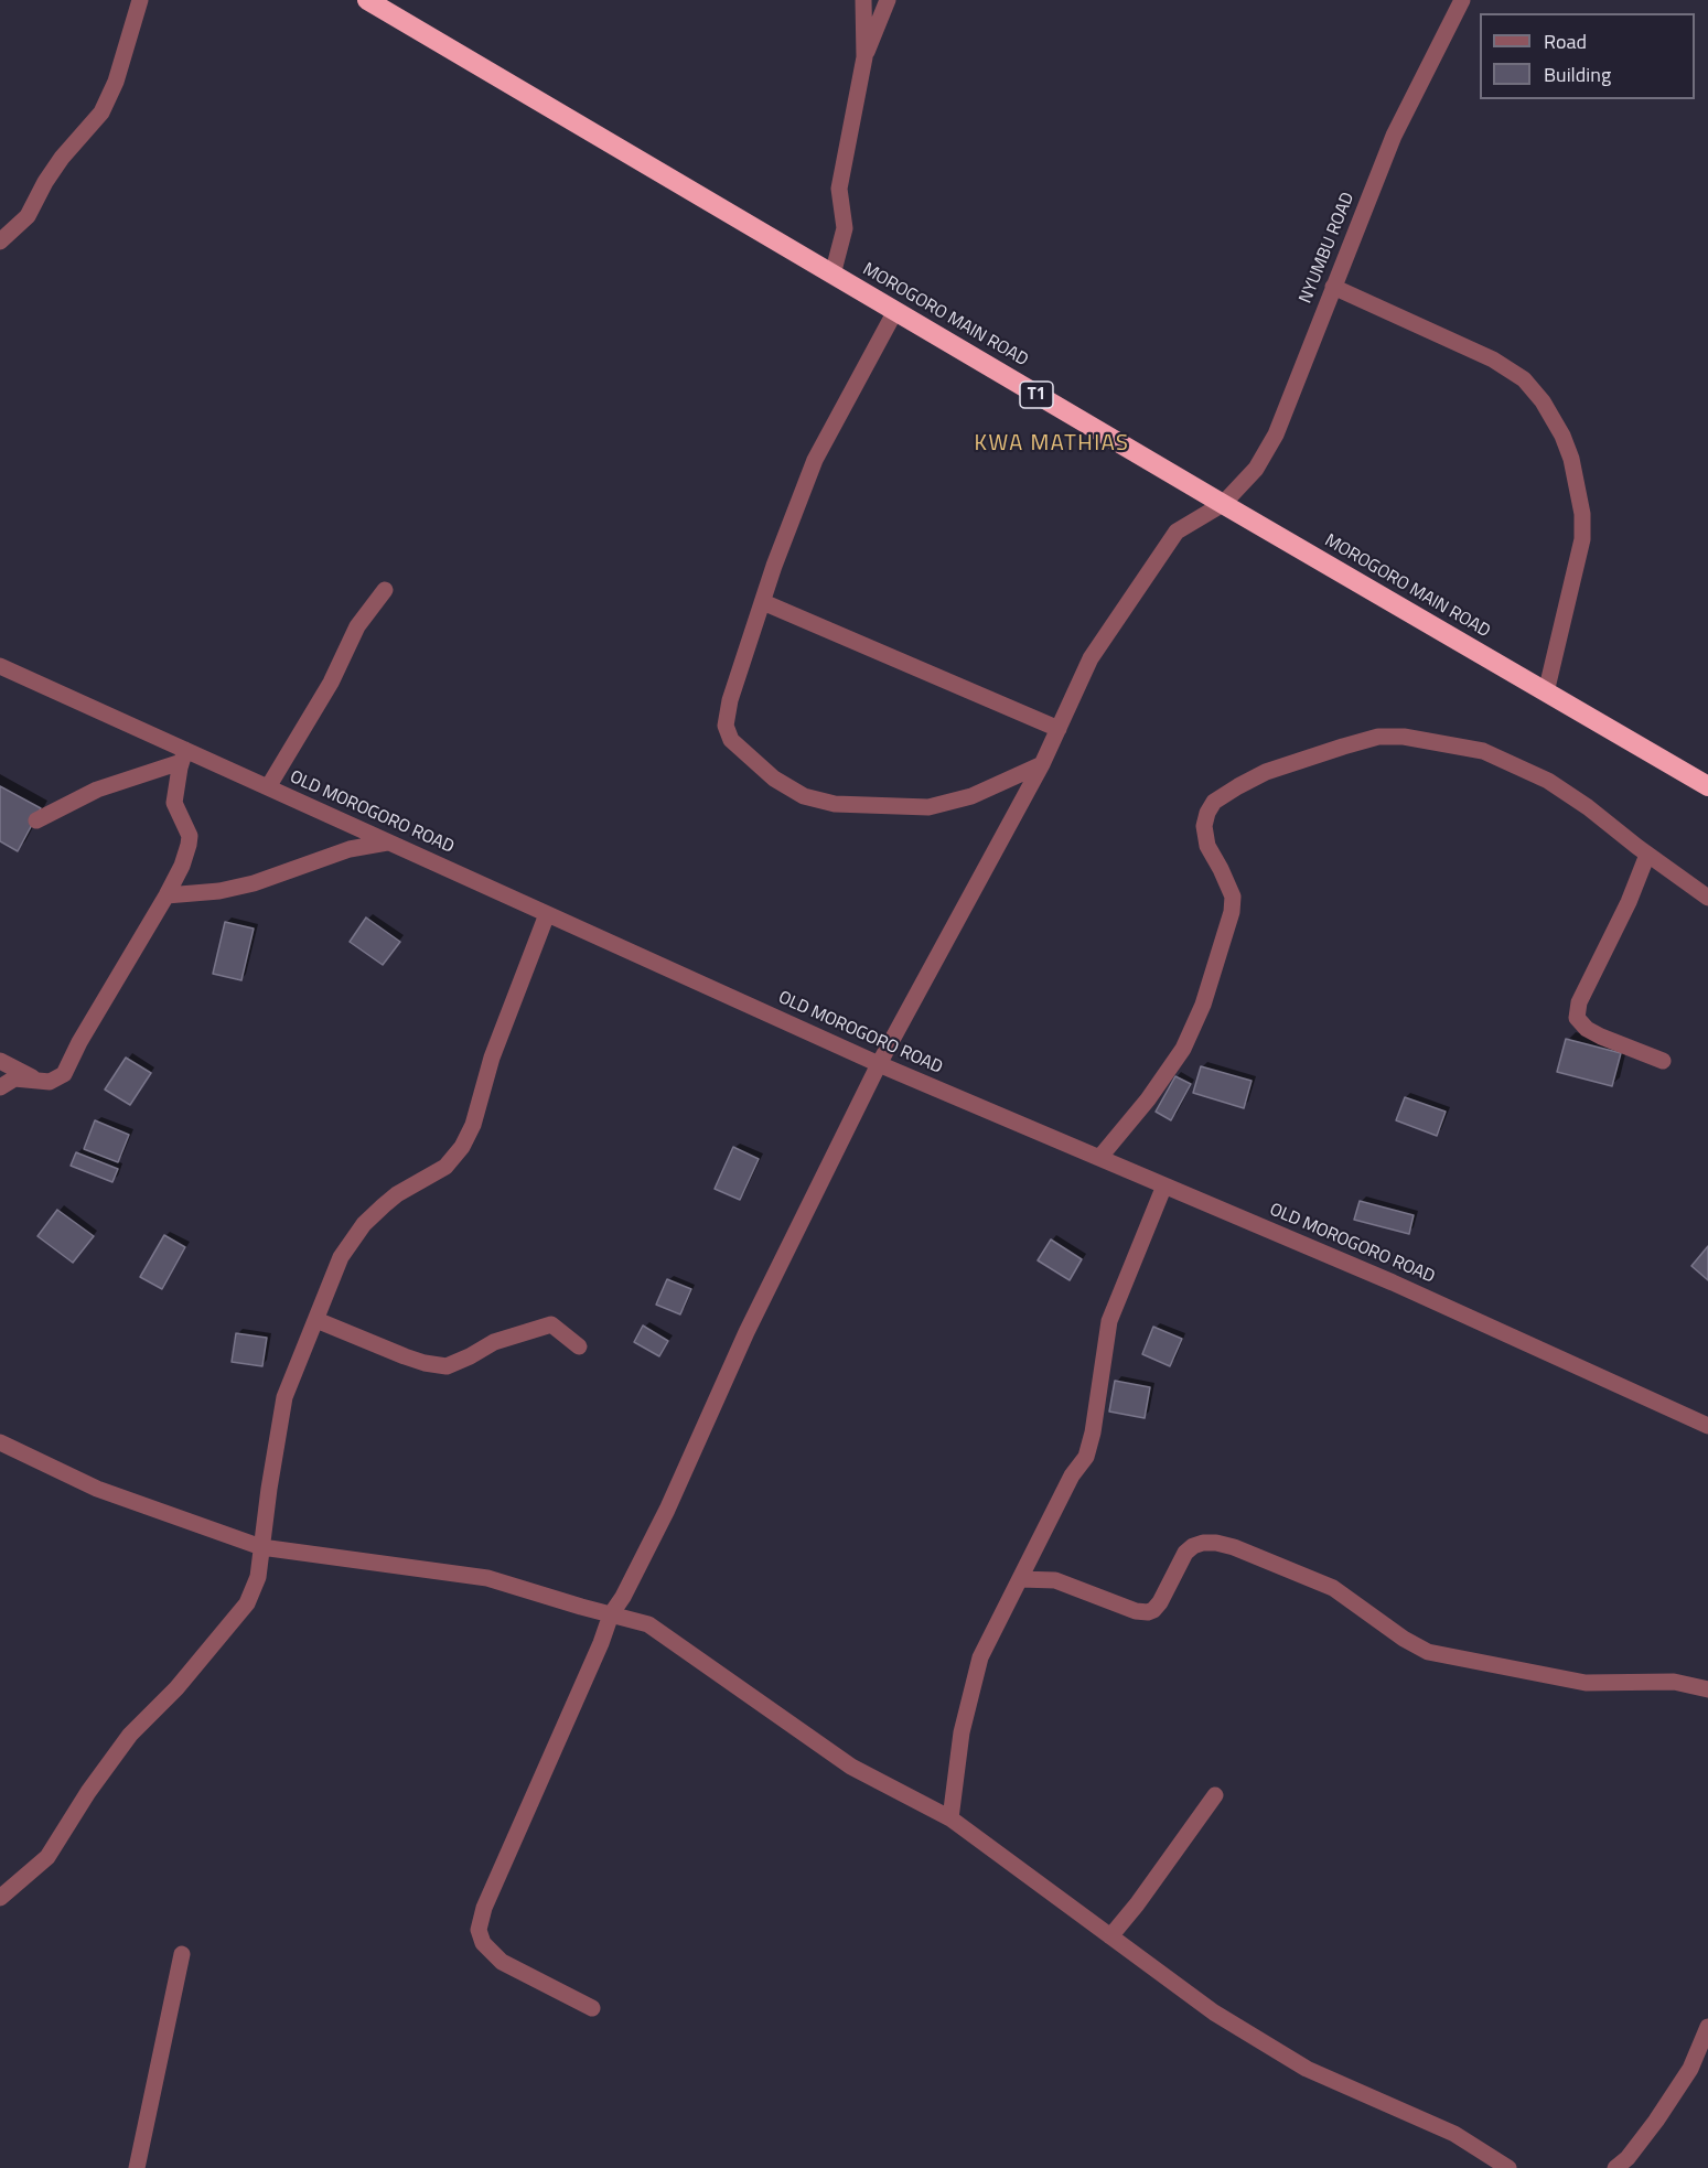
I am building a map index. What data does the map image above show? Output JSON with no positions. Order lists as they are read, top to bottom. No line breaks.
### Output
{"streets":{"highway":["MOROGORO MAIN ROAD","T1"],"street":["NYUMBU ROAD","OLD MOROGORO ROAD"]},"crossings":[["NYUMBU ROAD","MOROGORO MAIN ROAD"],["NYUMBU ROAD","OLD MOROGORO ROAD"]],"districts":["KWA MATHIAS"],"legend":["Road","Building"]}
